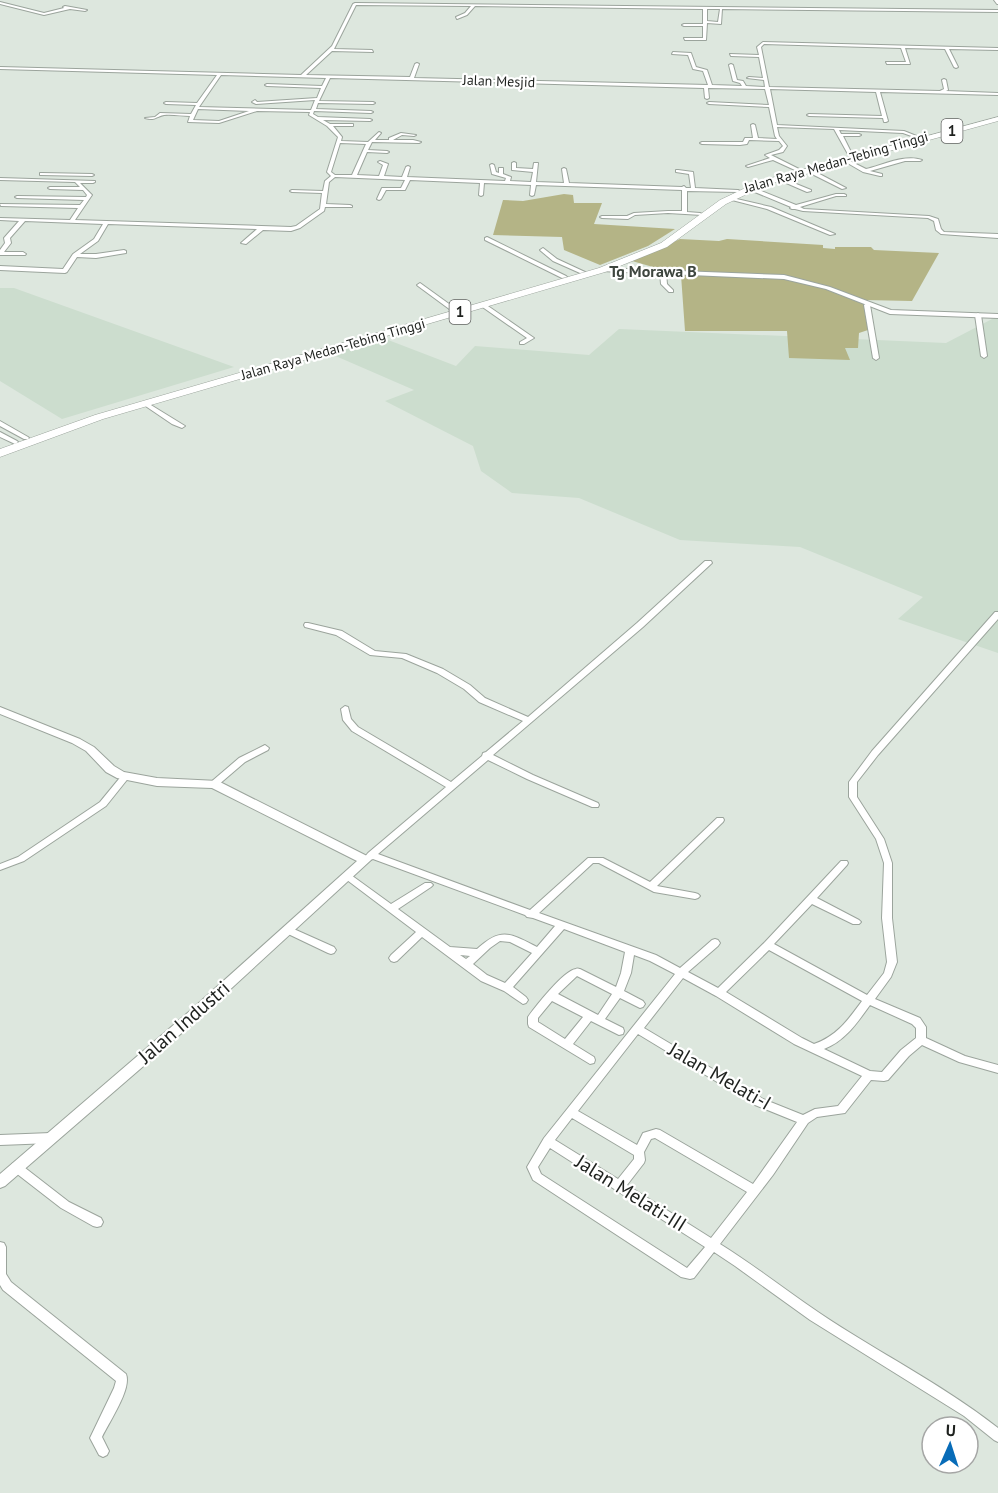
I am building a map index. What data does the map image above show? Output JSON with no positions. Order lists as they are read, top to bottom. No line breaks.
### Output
{"streets":{"highway":["1","Jalan Raya Medan-Tebing Tinggi"],"street":["Jalan Mesjid","Jalan Industri","Jalan Melati-I","Jalan Melati-III"]},"districts":["Tg Morawa B"],"north":"top"}
